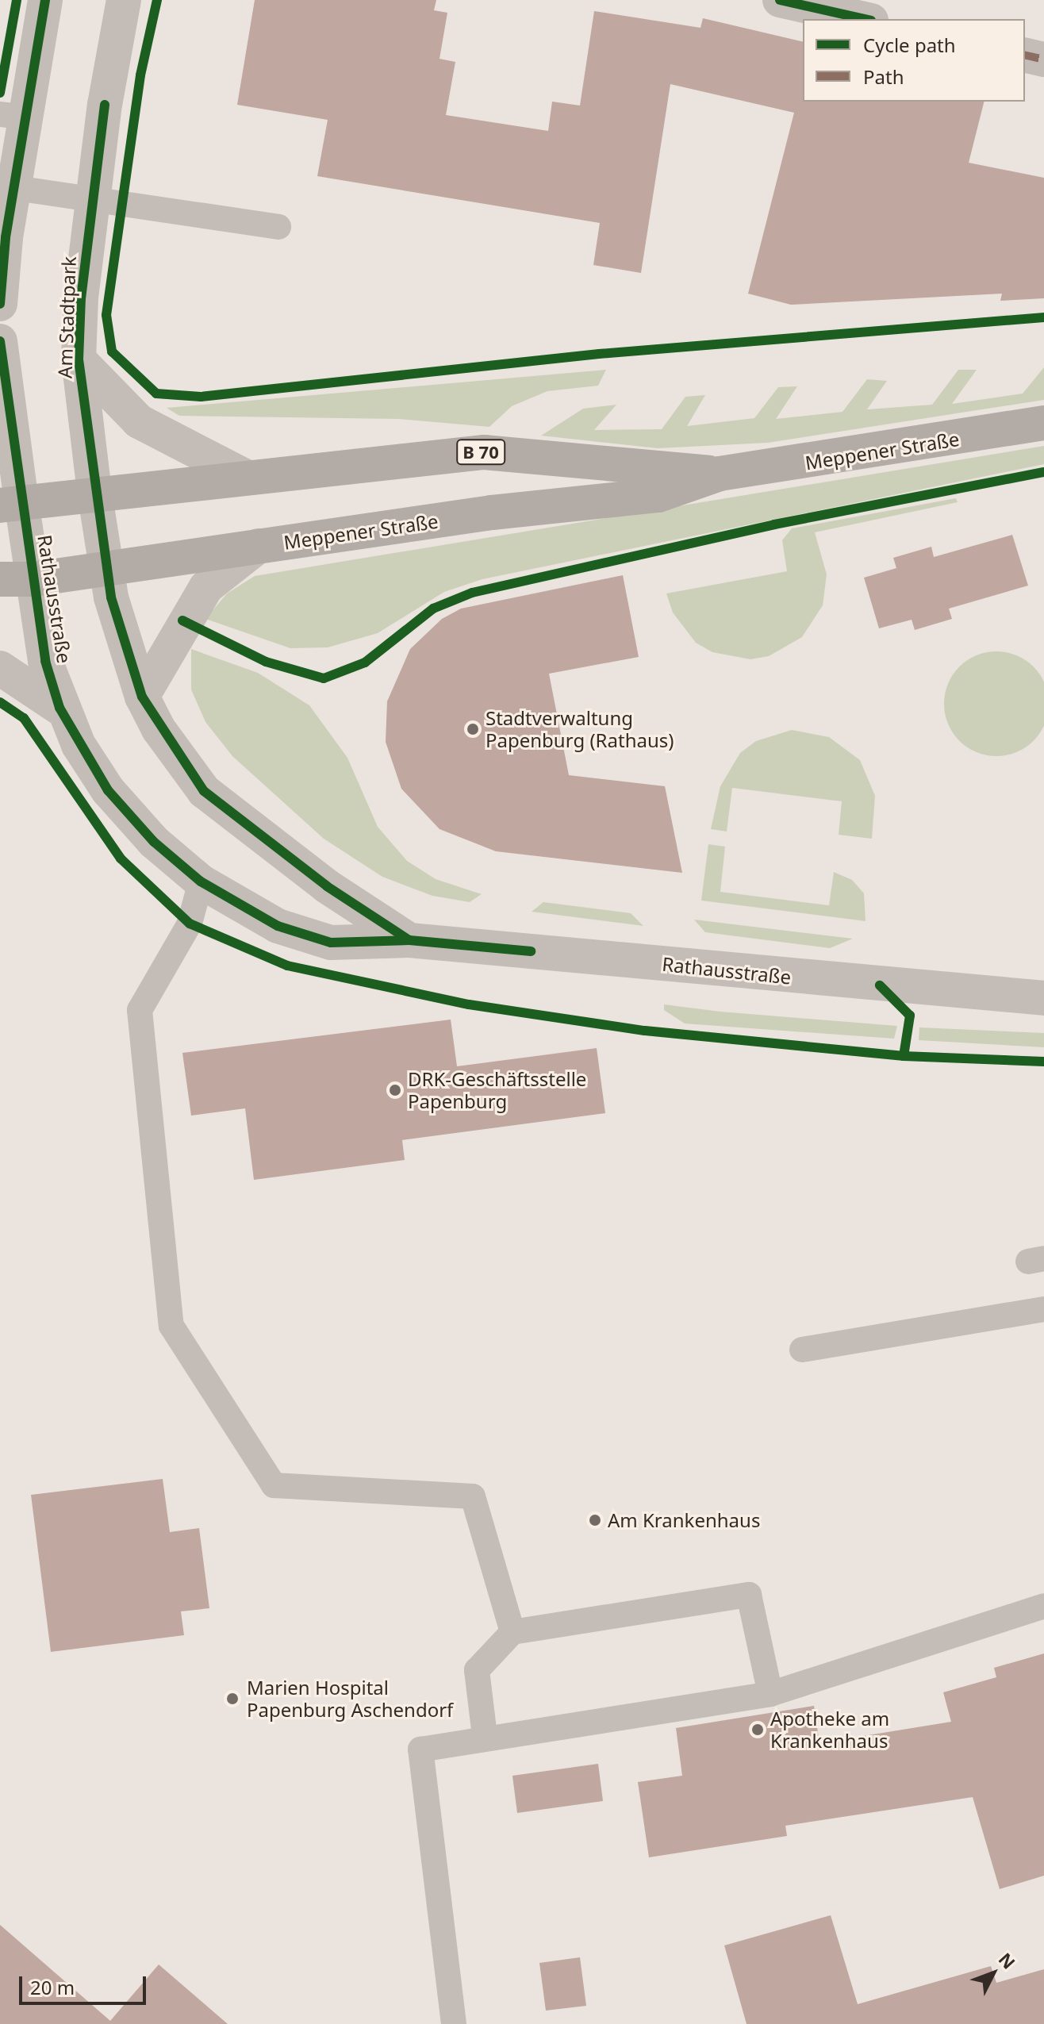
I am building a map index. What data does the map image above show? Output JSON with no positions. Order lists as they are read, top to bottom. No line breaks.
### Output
{"streets":{"main road":["Meppener Straße","B 70"],"street":["Am Stadtpark","Rathausstraße"]},"crossings":[["Am Stadtpark","Meppener Straße"],["Am Stadtpark","Rathausstraße"],["Meppener Straße","Rathausstraße"]],"places":["Stadtverwaltung Papenburg (Rathaus)","DRK-Geschäftsstelle Papenburg","Am Krankenhaus","Marien Hospital Papenburg Aschendorf","Apotheke am Krankenhaus"],"legend":["Cycle path","Path"],"scale_bar":"20 m","north":"top right"}
